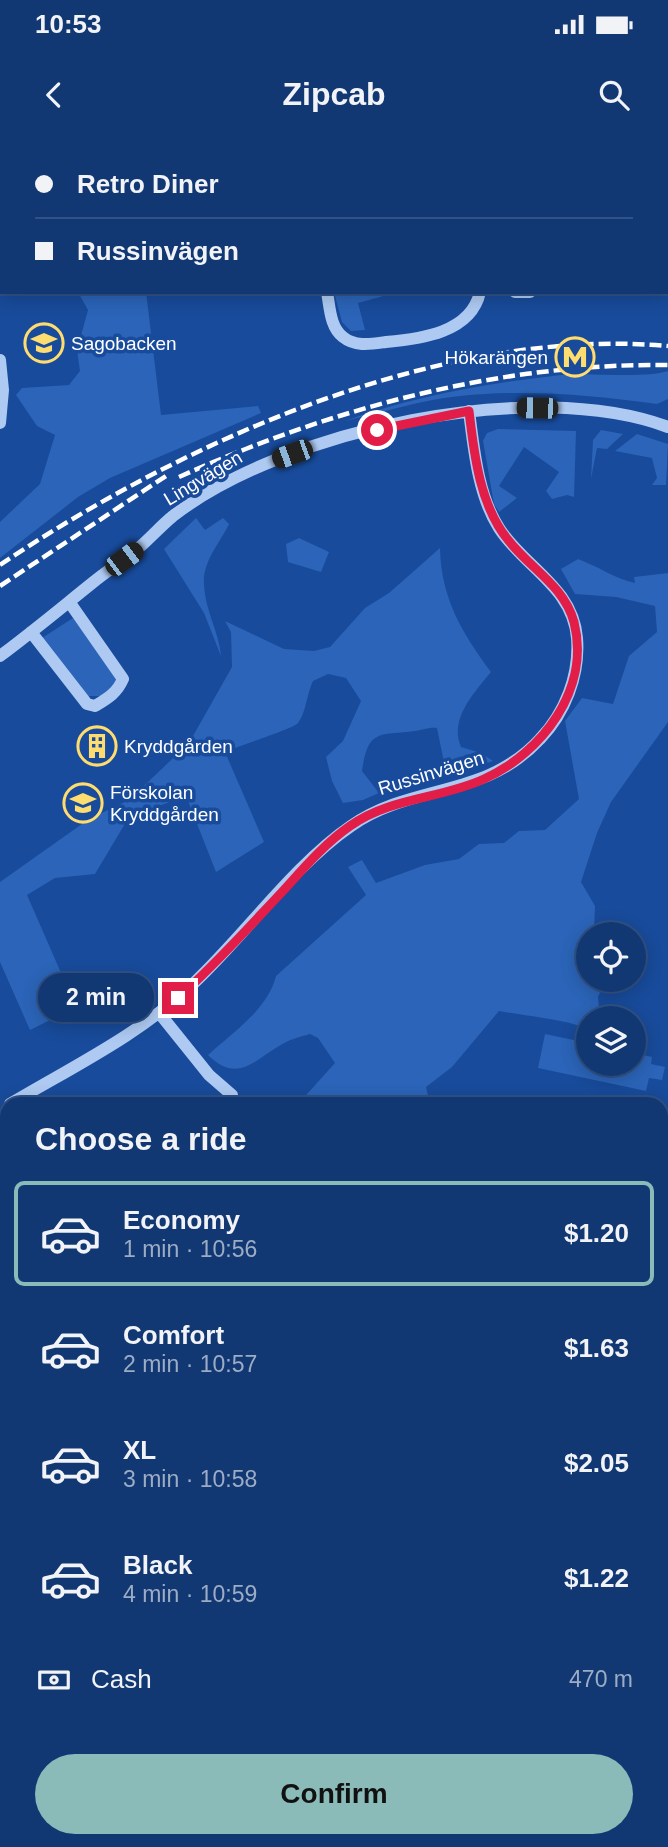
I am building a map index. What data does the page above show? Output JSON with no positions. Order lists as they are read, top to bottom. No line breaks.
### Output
{"streets":{"street":["Lingvägen","Russinvägen"]},"crossings":[["Lingvägen","Russinvägen"]],"places":{"school or university":["Sagobacken","Förskolan Kryddgården"],"metro station":["Hökarängen"],"building":["Kryddgården"]},"page":{"status":"10:53","header":"Zipcab","banner":["Retro Diner","Russinvägen"],"bubble":"2 min","heading":"Choose a ride","list":[{"name":"Economy","note":"1 min · 10:56","value":"$1.20"},{"name":"Comfort","note":"2 min · 10:57","value":"$1.63"},{"name":"XL","note":"3 min · 10:58","value":"$2.05"},{"name":"Black","note":"4 min · 10:59","value":"$1.22"}],"pay":["Cash","470 m"],"buttons":"Confirm"}}
